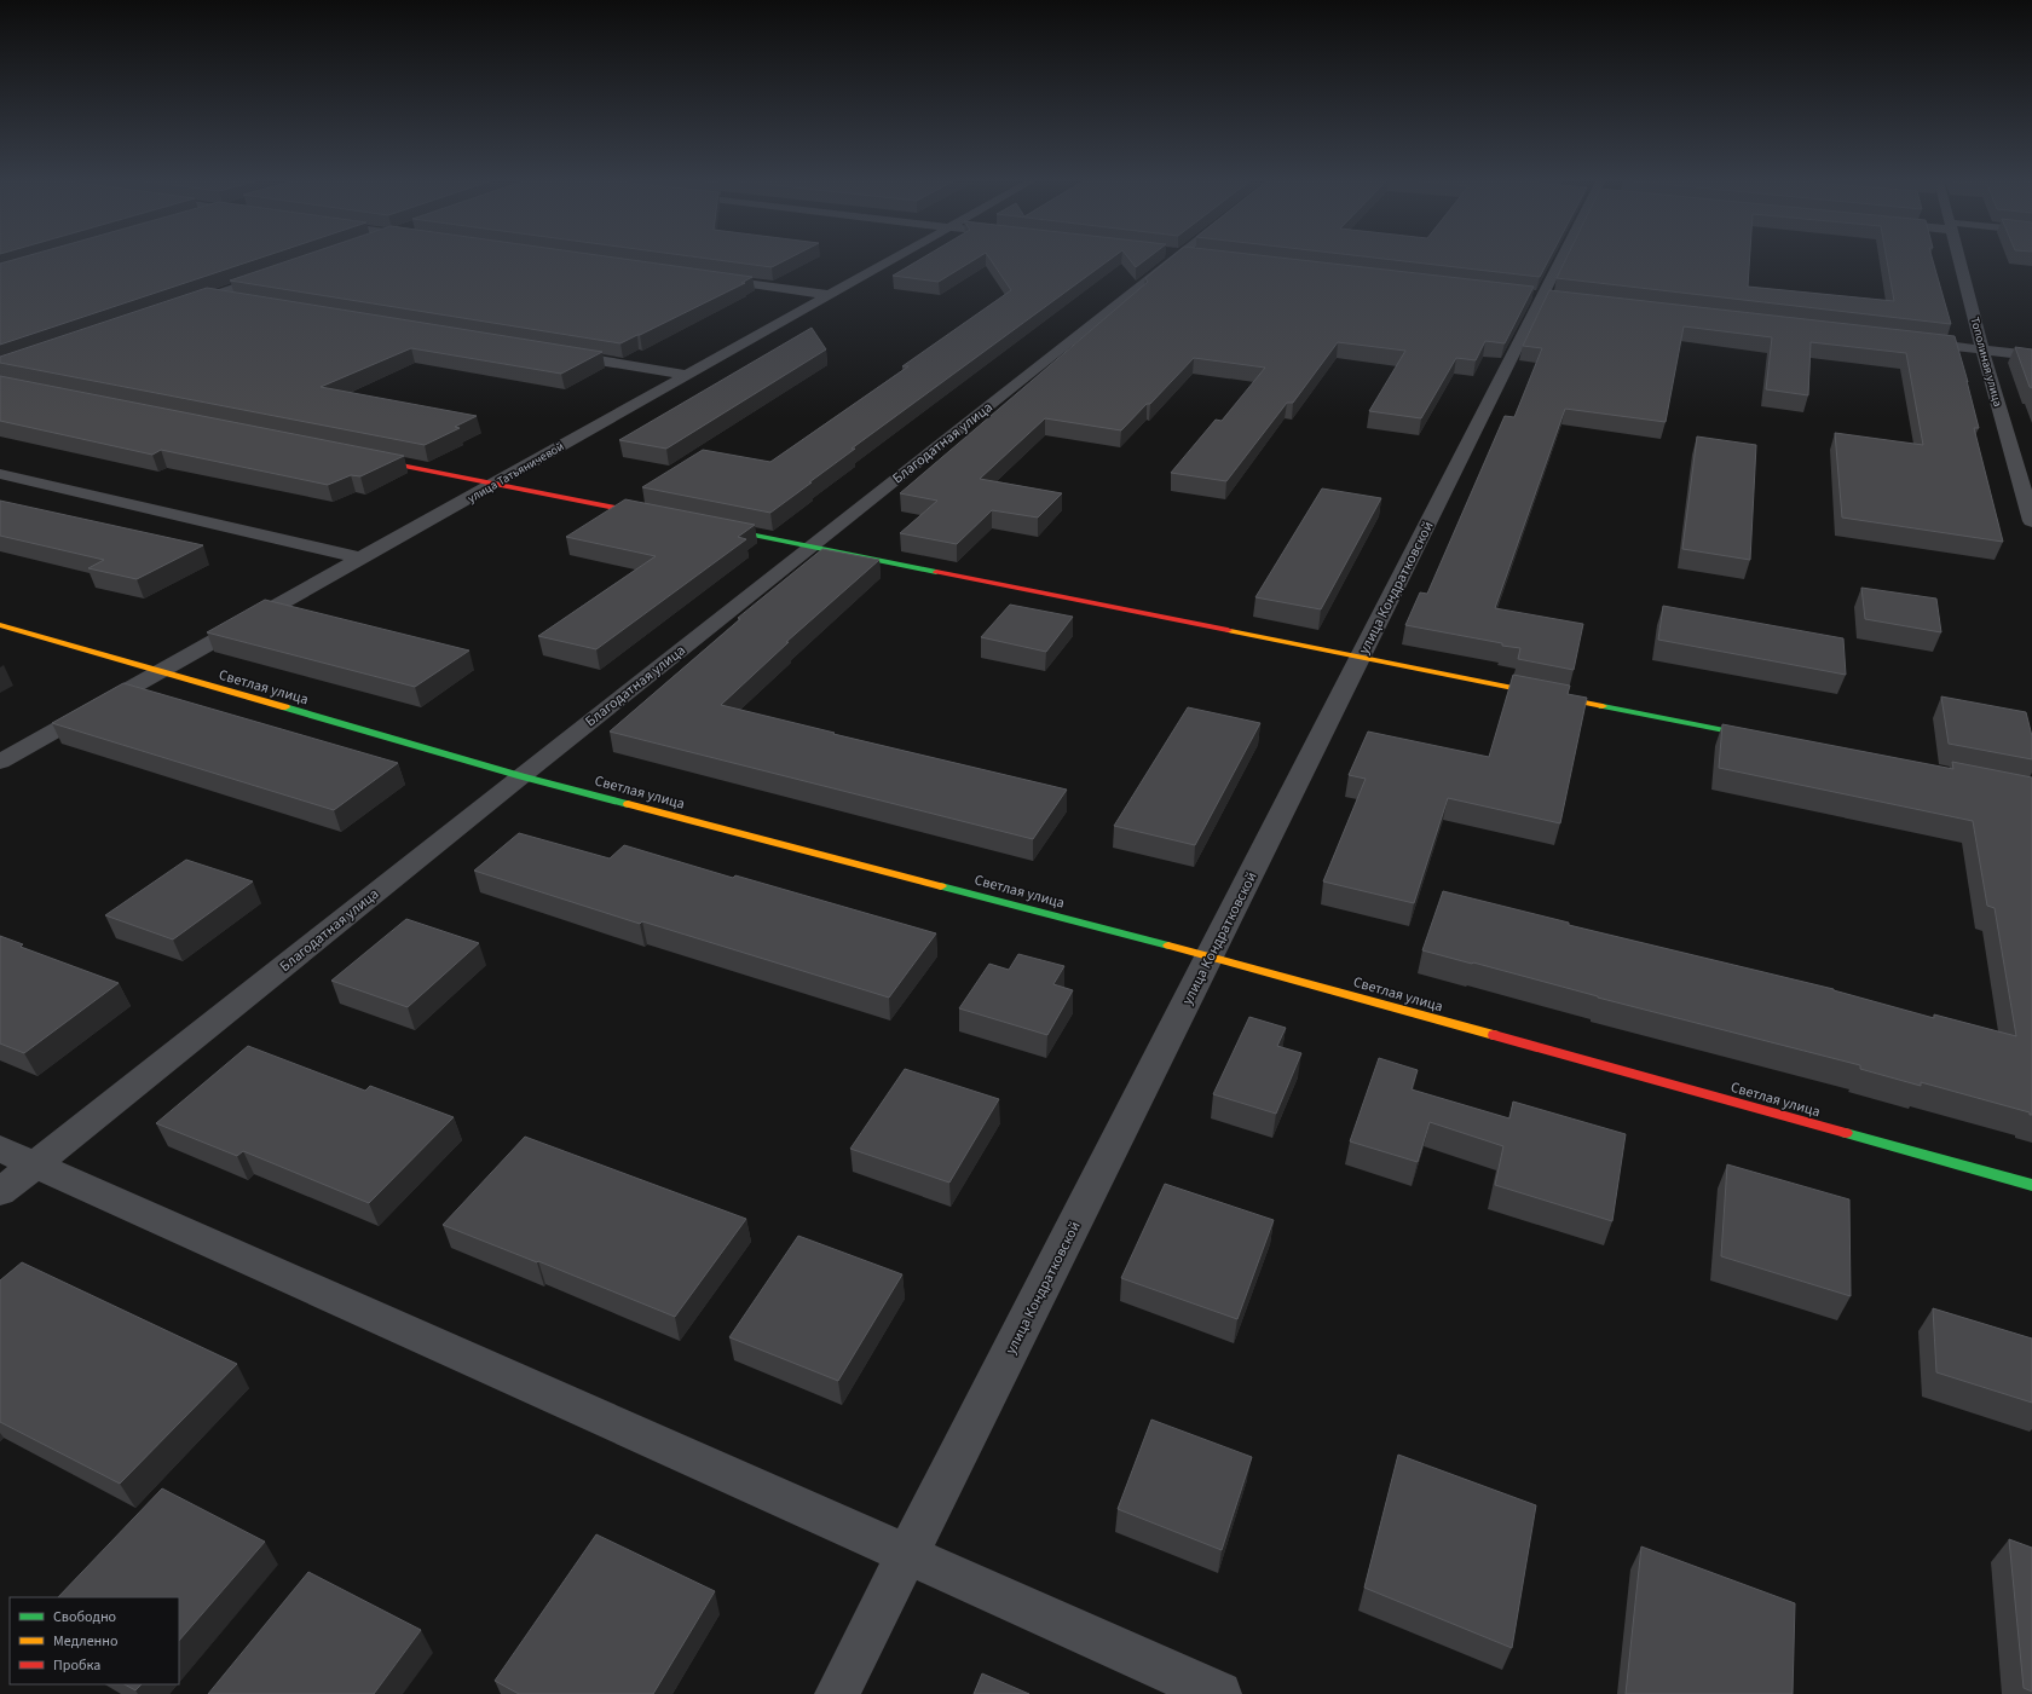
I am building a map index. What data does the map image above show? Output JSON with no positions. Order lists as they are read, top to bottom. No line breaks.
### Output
{"streets":{"street":["Тополиная улица","Благодатная улица","улица Татьяничевой","улица Кондратковской","Светлая улица"]},"crossings":[["Благодатная улица","Светлая улица"],["улица Татьяничевой","Светлая улица"],["улица Кондратковской","Светлая улица"]],"legend":["Свободно","Медленно","Пробка"]}
